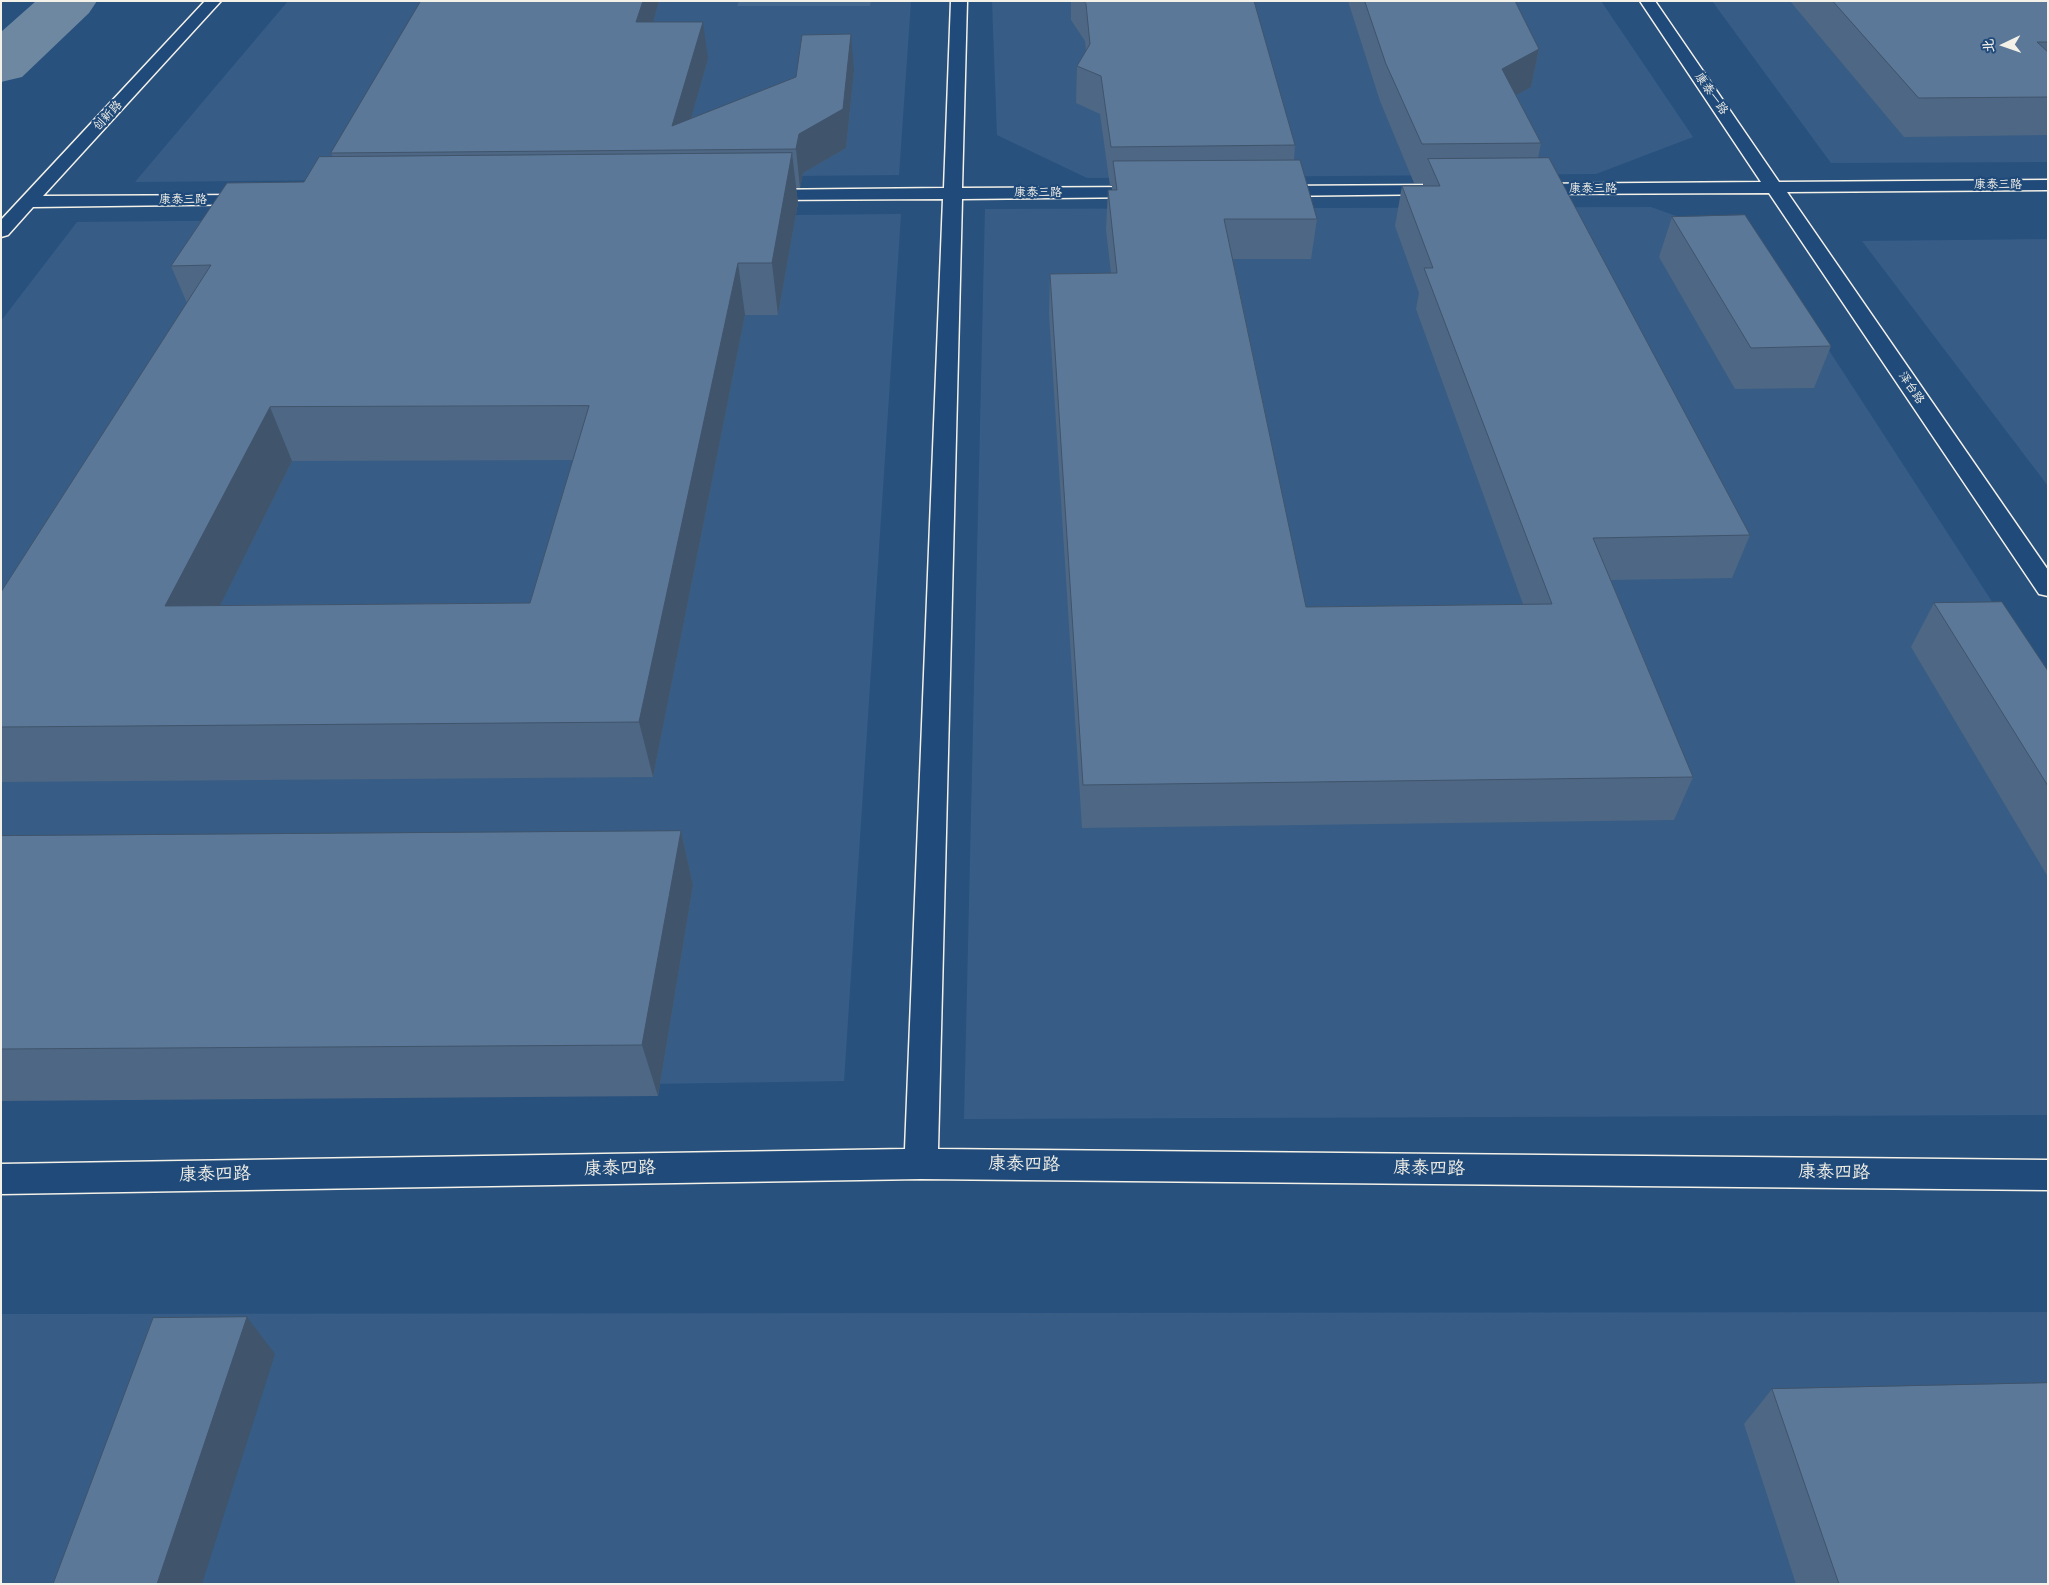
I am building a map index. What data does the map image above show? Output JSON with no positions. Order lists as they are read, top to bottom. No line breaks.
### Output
{"streets":{"street":["康泰一路","创新路","康泰三路","泽台路","康泰四路"]},"crossings":[["康泰一路","康泰三路"],["康泰一路","泽台路"],["创新路","康泰三路"],["康泰三路","泽台路"]],"north":"left"}
